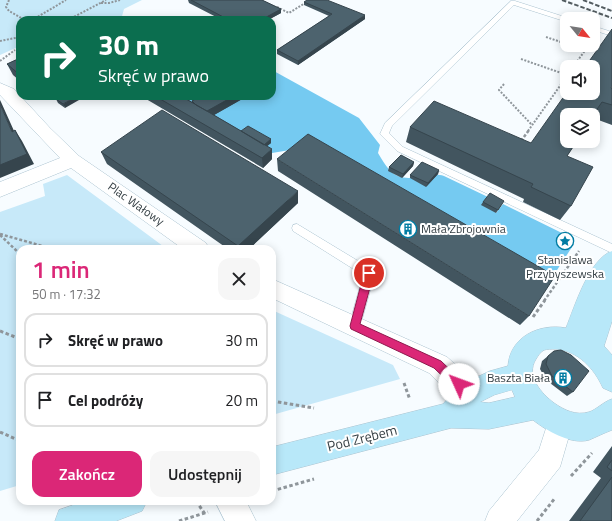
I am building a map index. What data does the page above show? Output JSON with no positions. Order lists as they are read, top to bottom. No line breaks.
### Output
{"streets":{"street":["Plac Wałowy","Pod Zrębem"]},"places":{"building":["Mała Zbrojownia","Baszta Biała"],"place":["Stanislawa Przybyszewska"]},"north":"bottom right","page":{"turn":["30 m","Skręć w prawo"],"heading":["1 min","50 m · 17:32"],"list":[{"name":"Skręć w prawo","value":"30 m"},{"name":"Cel podróży","value":"20 m"}],"buttons":["Zakończ","Udostępnij"]}}
